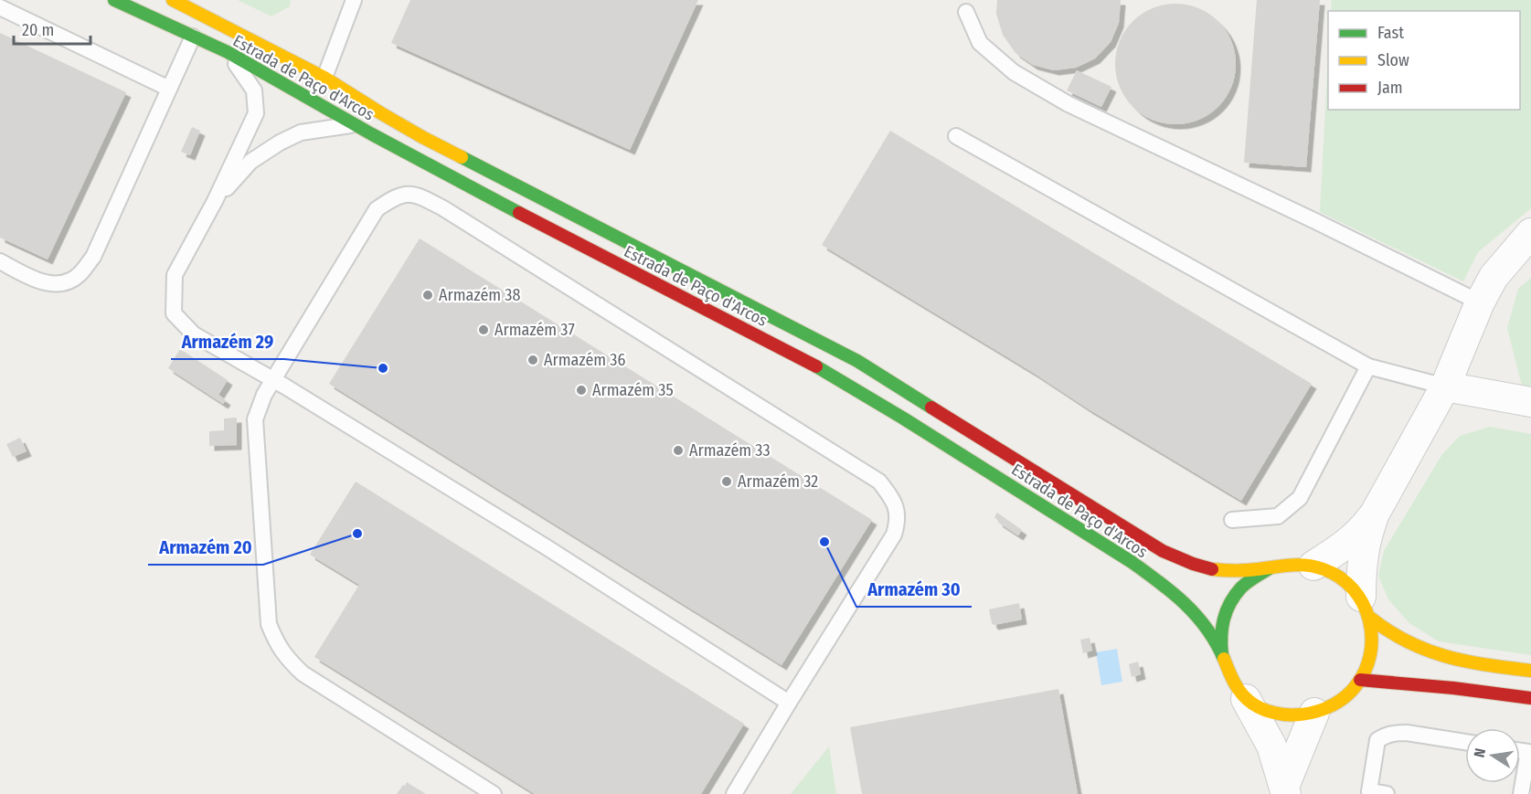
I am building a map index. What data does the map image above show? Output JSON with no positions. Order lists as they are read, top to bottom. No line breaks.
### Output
{"streets":{"main road":["Estrada de Paço d'Arcos"]},"places":["Armazém 38","Armazém 37","Armazém 36","Armazém 29","Armazém 35","Armazém 33","Armazém 32","Armazém 20","Armazém 30"],"legend":["Fast","Slow","Jam"],"scale_bar":"20 m","north":"left"}
